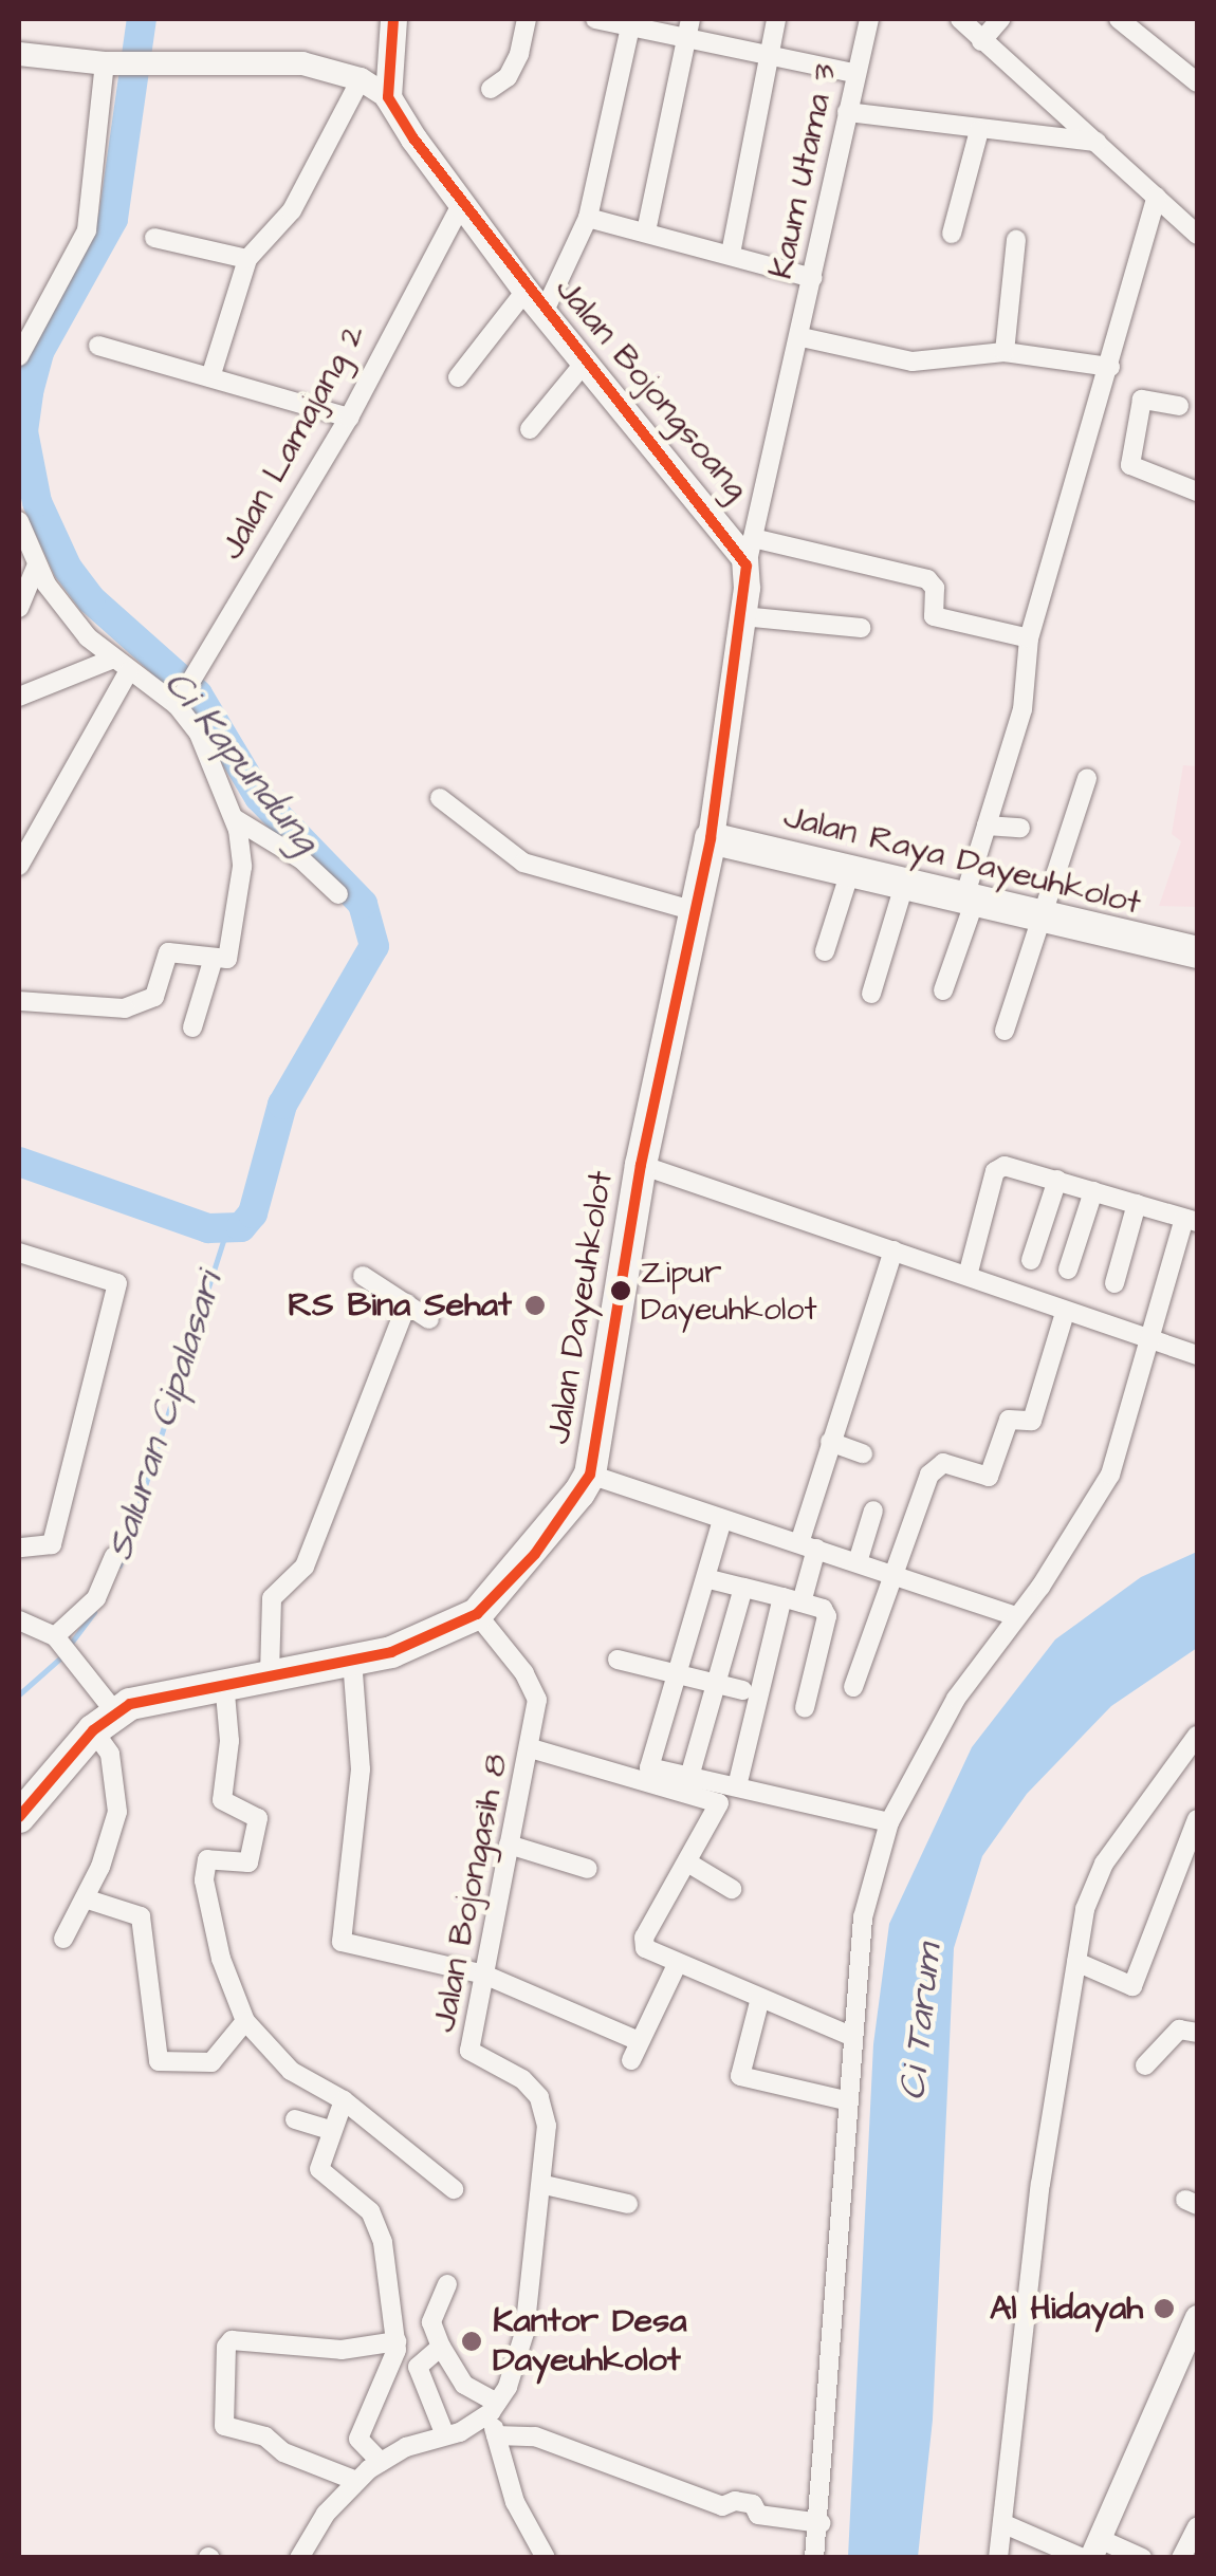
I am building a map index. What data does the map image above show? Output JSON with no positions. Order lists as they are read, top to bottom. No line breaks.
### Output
{"streets":{"main road":["Jalan Bojongsoang","Jalan Raya Dayeuhkolot","Jalan Dayeuhkolot"],"street":["Kaum Utama 3","Jalan Lamajang 2","Jalan Bojongasih 8"]},"crossings":[["Kaum Utama 3","Jalan Bojongsoang"],["Jalan Bojongsoang","Jalan Lamajang 2"],["Jalan Raya Dayeuhkolot","Jalan Dayeuhkolot"],["Jalan Dayeuhkolot","Jalan Bojongasih 8"]],"water":["Ci Kapundung","Saluran Cipalasari","Ci Tarum"],"places":["Zipur Dayeuhkolot","RS Bina Sehat","Al Hidayah","Kantor Desa Dayeuhkolot"]}
